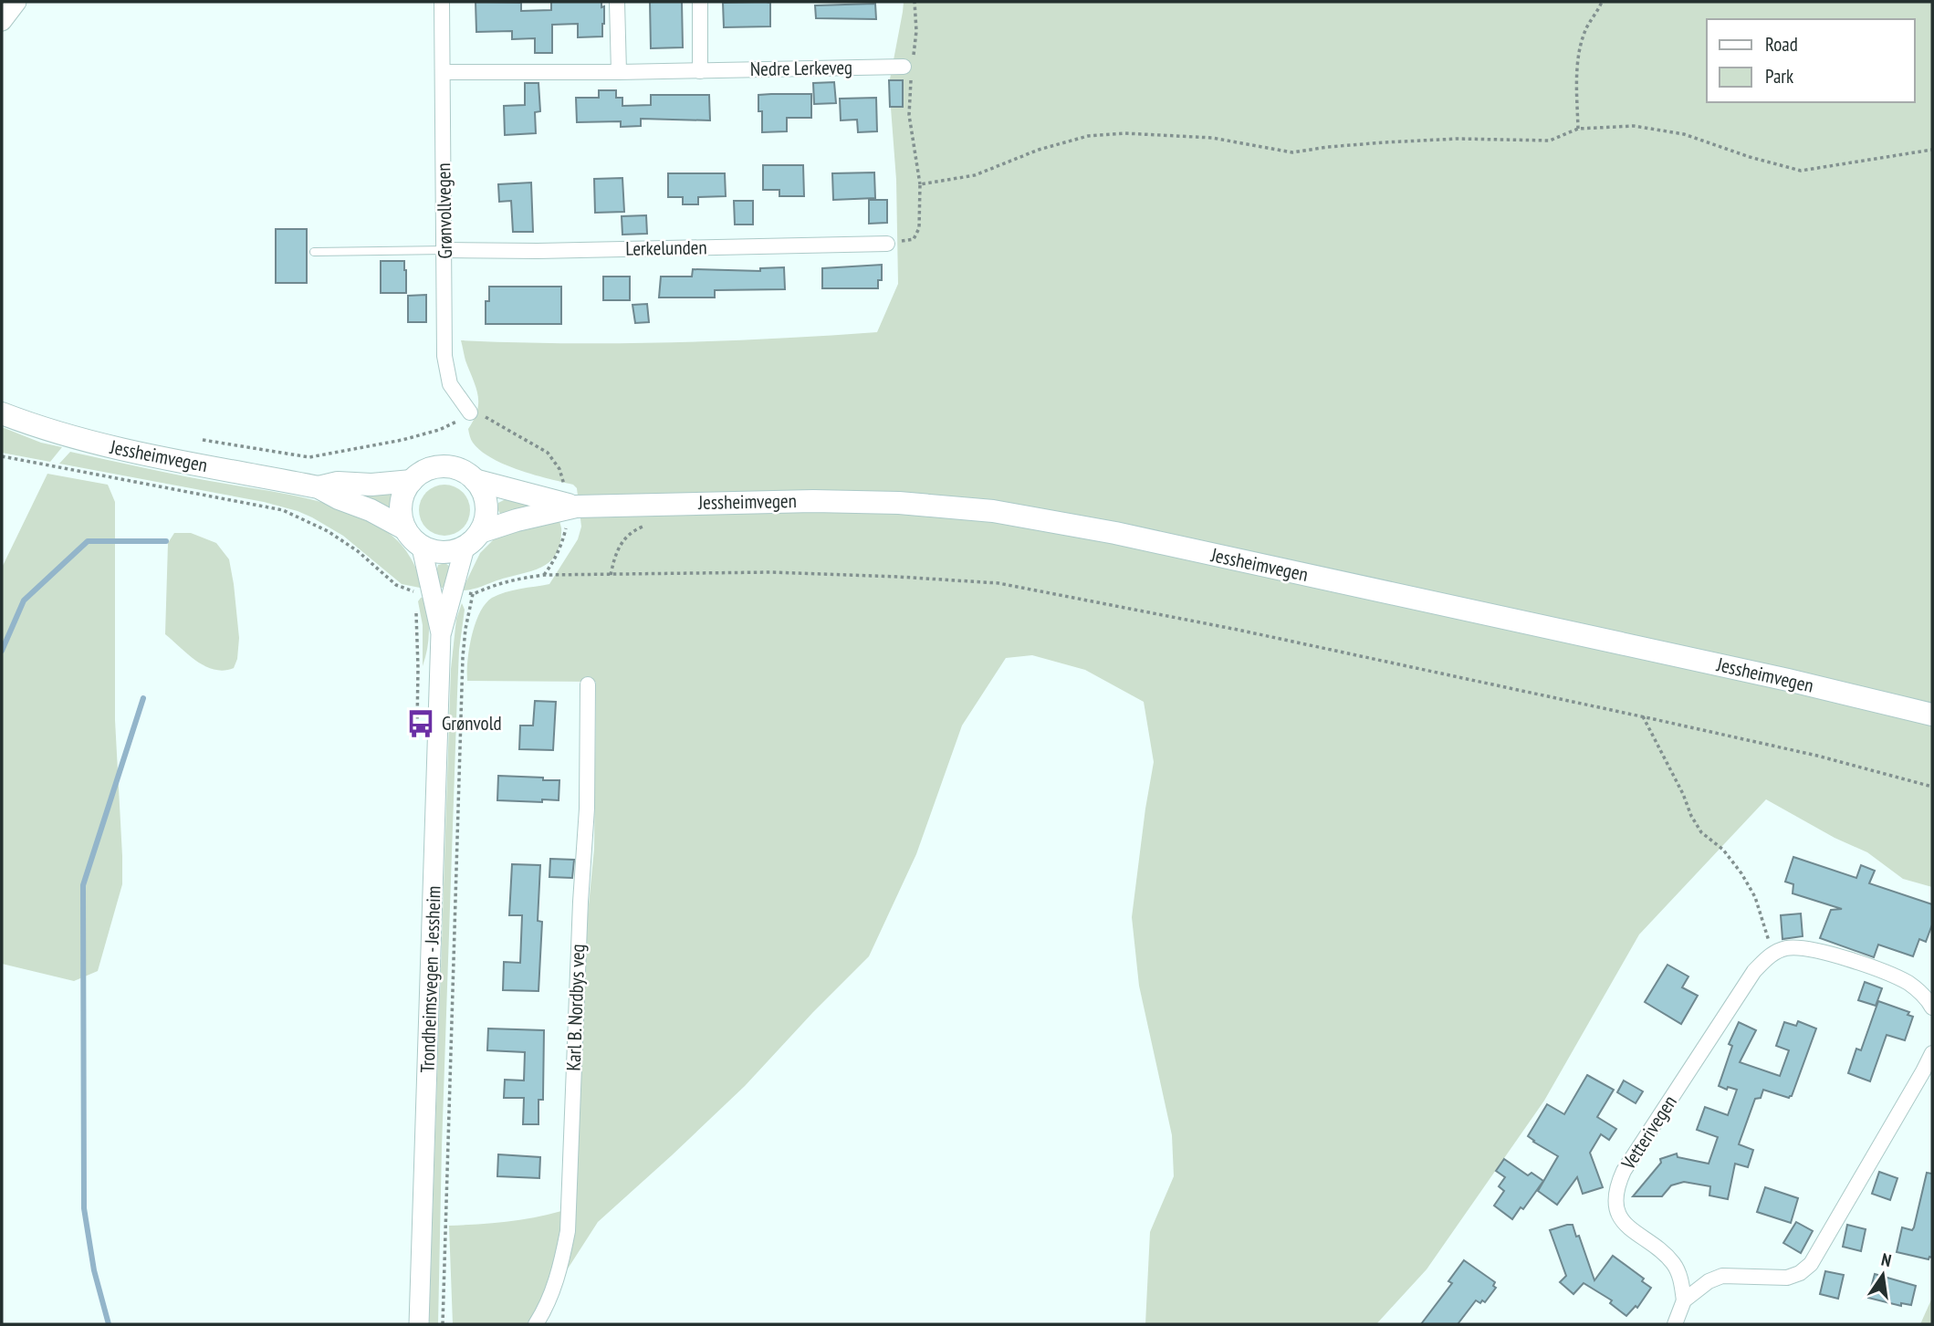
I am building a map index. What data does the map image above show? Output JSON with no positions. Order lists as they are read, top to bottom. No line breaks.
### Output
{"streets":{"main road":["Jessheimvegen","Trondheimsvegen - Jessheim"],"street":["Nedre Lerkeveg","Grønvollvegen","Lerkelunden","Karl B. Nordbys veg","Vetterivegen"]},"crossings":[["Nedre Lerkeveg","Grønvollvegen"],["Grønvollvegen","Lerkelunden"],["Jessheimvegen","Trondheimsvegen - Jessheim"]],"places":{"bus stop":["Grønvold"]},"legend":["Road","Park"],"north":"top"}
